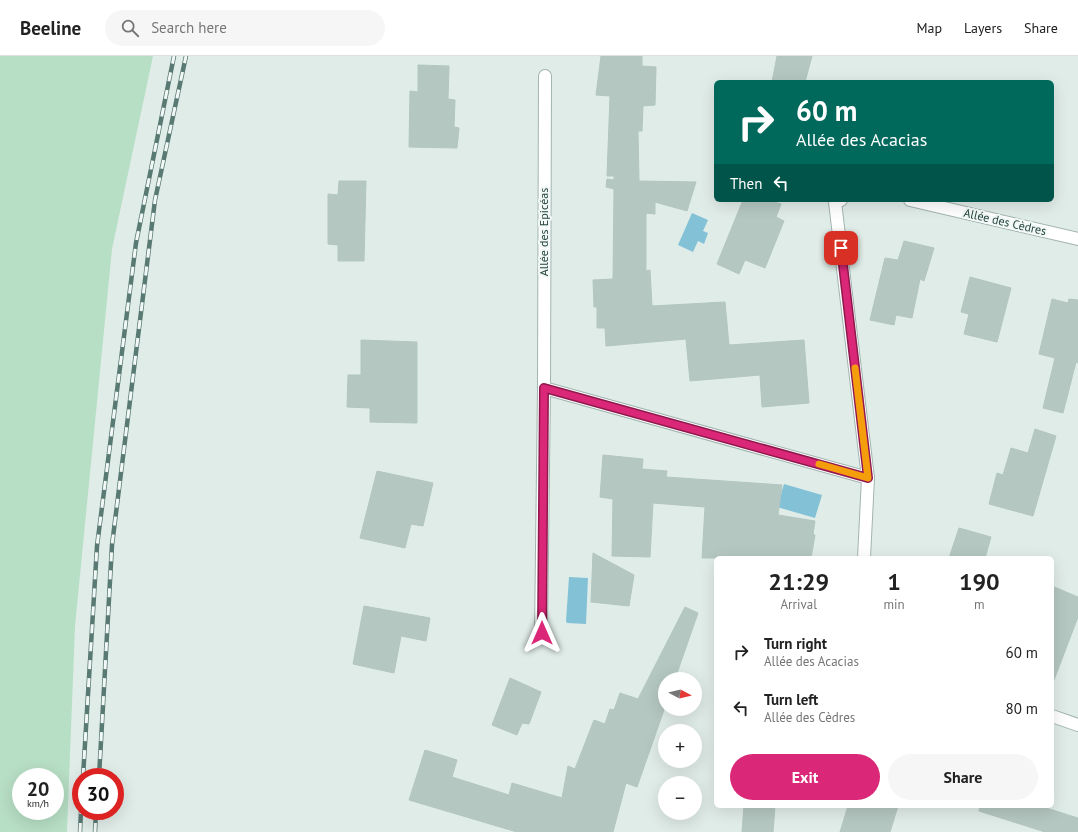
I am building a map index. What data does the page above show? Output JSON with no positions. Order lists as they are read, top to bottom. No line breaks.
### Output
{"streets":{"street":["Allée des Cèdres","Allée des Epicéas"]},"north":"right","page":{"header":"Beeline","search":"Search here","nav":["Map","Layers","Share"],"turn":["60 m","Allée des Acacias"],"then":"Then","eta":["21:29","Arrival","1","min","190","m"],"list":[{"name":"Turn right","note":"Allée des Acacias","value":"60 m"},{"name":"Turn left","note":"Allée des Cèdres","value":"80 m"}],"map_buttons":["+","−"],"buttons":["Exit","Share"],"speed":"20 km/h","limit":"30"}}
